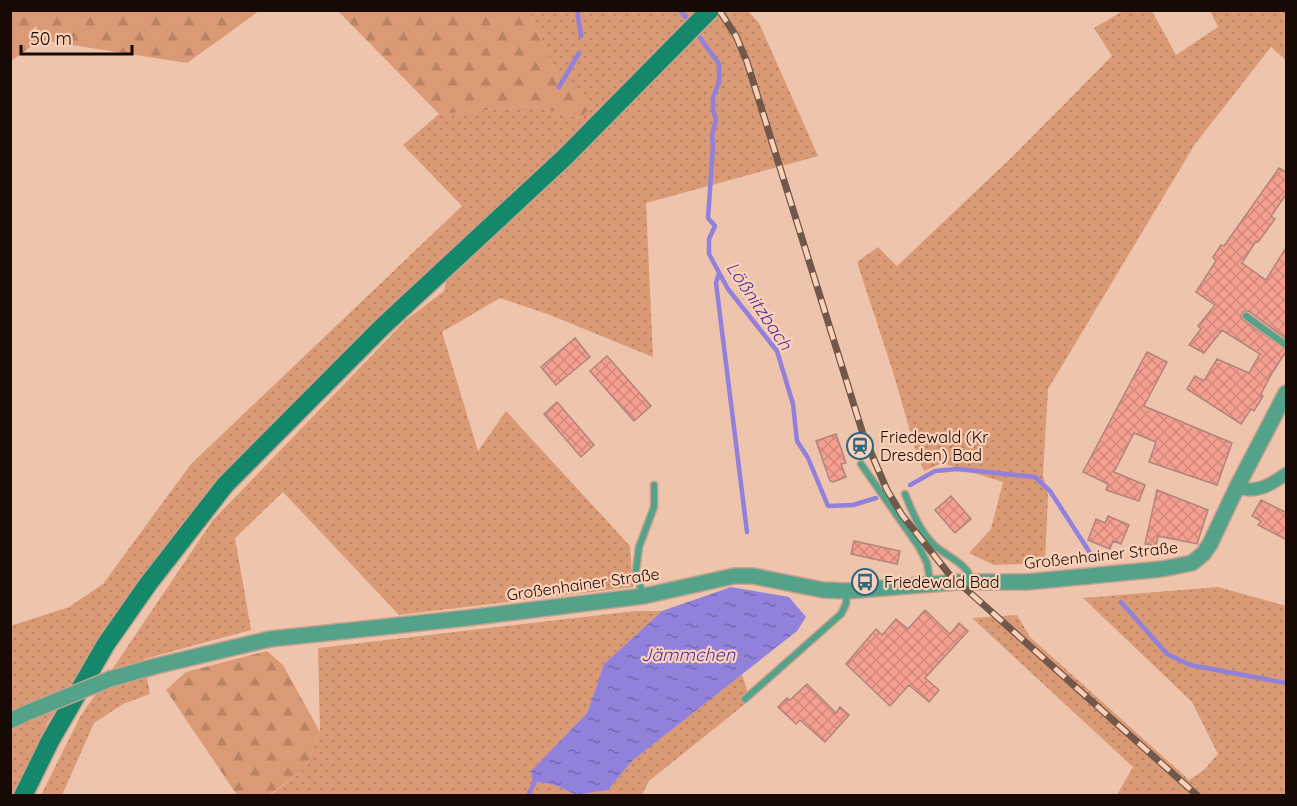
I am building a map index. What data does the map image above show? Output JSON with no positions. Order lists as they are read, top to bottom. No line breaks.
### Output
{"streets":{"street":["Großenhainer Straße"]},"water":["Lößnitzbach","Jämmchen"],"places":{"station":["Friedewald (Kr Dresden) Bad"],"bus stop":["Friedewald Bad"]},"scale_bar":"50 m"}
